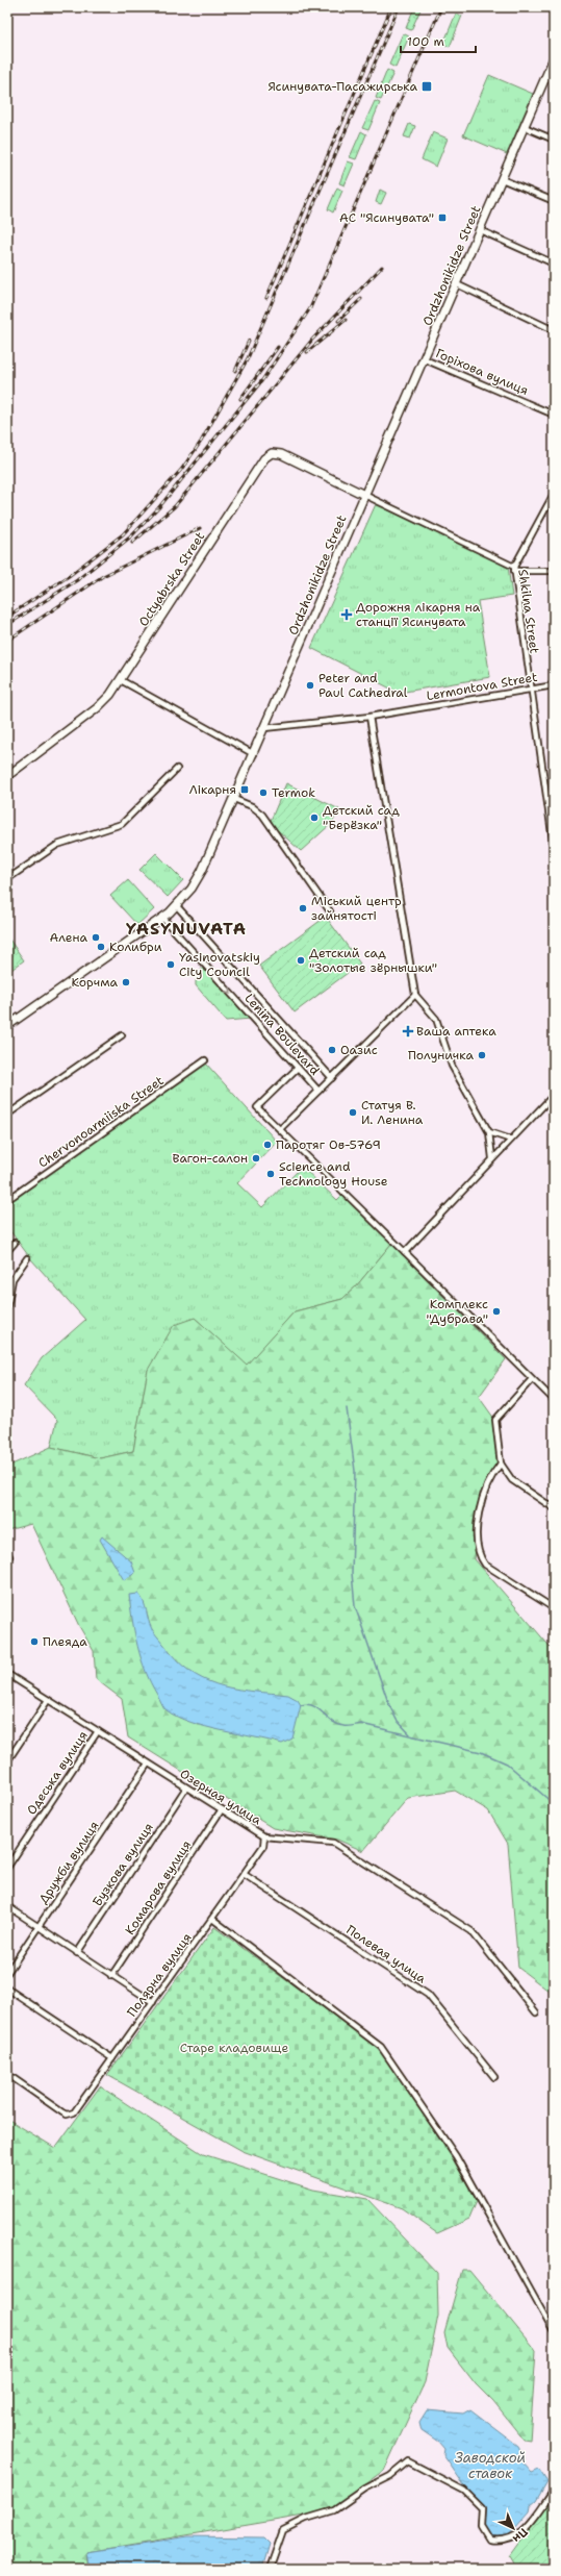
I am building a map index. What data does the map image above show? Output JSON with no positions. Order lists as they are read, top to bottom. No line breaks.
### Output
{"streets":{"main road":["Ordzhonikidze Street","Octyabrska Street"],"street":["Горіхова вулиця","Shkilna Street","Lermontova Street","Lenina Boulevard","Chervonoarmiiska Street","Одеська вулиця","Озерная улица","Дружби вулиця","Бузкова вулиця","Комарова вулиця","Полевая улица","Полярна вулиця"]},"crossings":[["Ordzhonikidze Street","Горіхова вулиця"],["Ordzhonikidze Street","Octyabrska Street"],["Ordzhonikidze Street","Shkilna Street"],["Ordzhonikidze Street","Lermontova Street"],["Ordzhonikidze Street","Lenina Boulevard"],["Octyabrska Street","Shkilna Street"],["Shkilna Street","Lermontova Street"],["Одеська вулиця","Озерная улица"],["Озерная улица","Дружби вулиця"],["Озерная улица","Бузкова вулиця"],["Озерная улица","Комарова вулиця"],["Озерная улица","Полярна вулиця"],["Полевая улица","Полярна вулиця"]],"districts":["YASYNUVATA"],"water":["Заводской ставок"],"parks":["Старе кладовище"],"places":{"transit":["Ясинувата-Пасажирська","АС \"Ясинувата\"","Лікарня"],"health":["Дорожня лікарня на станції Ясинувата","Ваша аптека"],"other":["Peter and Paul Cathedral","Termok","Детский сад \"Берёзка\"","Міський центр зайнятості","Алена","Колибри","Детский сад \"Золотые зёрнышки\"","Yasinovatskiy City Council","Корчма","Оазис","Полуничка","Статуя В. И. Ленина","Паротяг Ов-5769","Вагон-салон","Science and Technology House","Комплекс \"Дубрава\"","Плеяда"]},"scale_bar":"100 m","north":"bottom right"}
